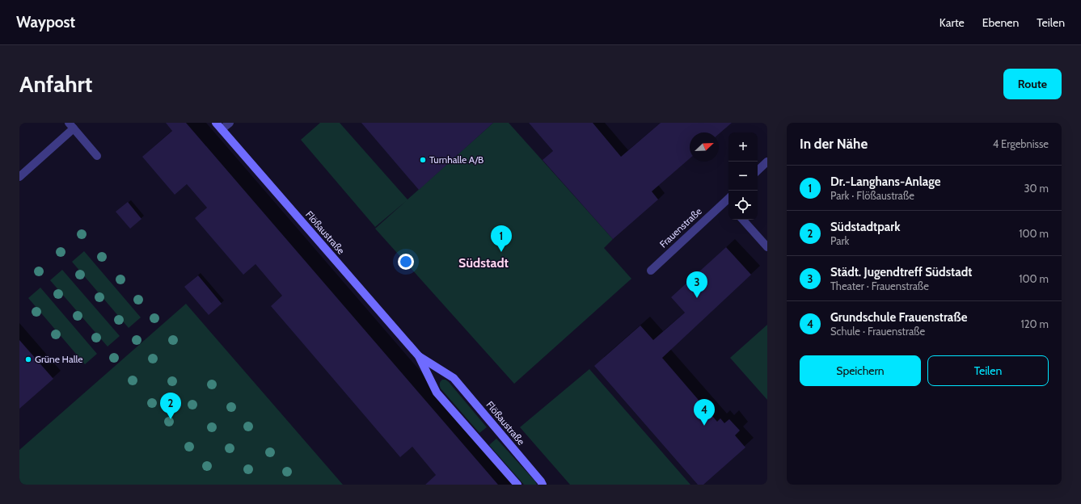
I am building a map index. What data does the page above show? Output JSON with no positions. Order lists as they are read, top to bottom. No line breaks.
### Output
{"streets":{"street":["Frauenstraße","Flößaustraße"]},"districts":["Südstadt"],"places":["Turnhalle A/B","Grüne Halle"],"north":"top right","page":{"header":"Waypost","nav":["Karte","Ebenen","Teilen"],"buttons":["Route",["Speichern","Teilen"]],"title":"Anfahrt","heading":["In der Nähe","4 Ergebnisse"],"map_buttons":["+","−"],"list":[{"mark":"1","name":"Dr.-Langhans-Anlage","note":"Park · Flößaustraße","value":"30 m"},{"mark":"2","name":"Südstadtpark","note":"Park","value":"100 m"},{"mark":"3","name":"Städt. Jugendtreff Südstadt","note":"Theater · Frauenstraße","value":"100 m"},{"mark":"4","name":"Grundschule Frauenstraße","note":"Schule · Frauenstraße","value":"120 m"}],"pins":["1","3","2","4"]}}
